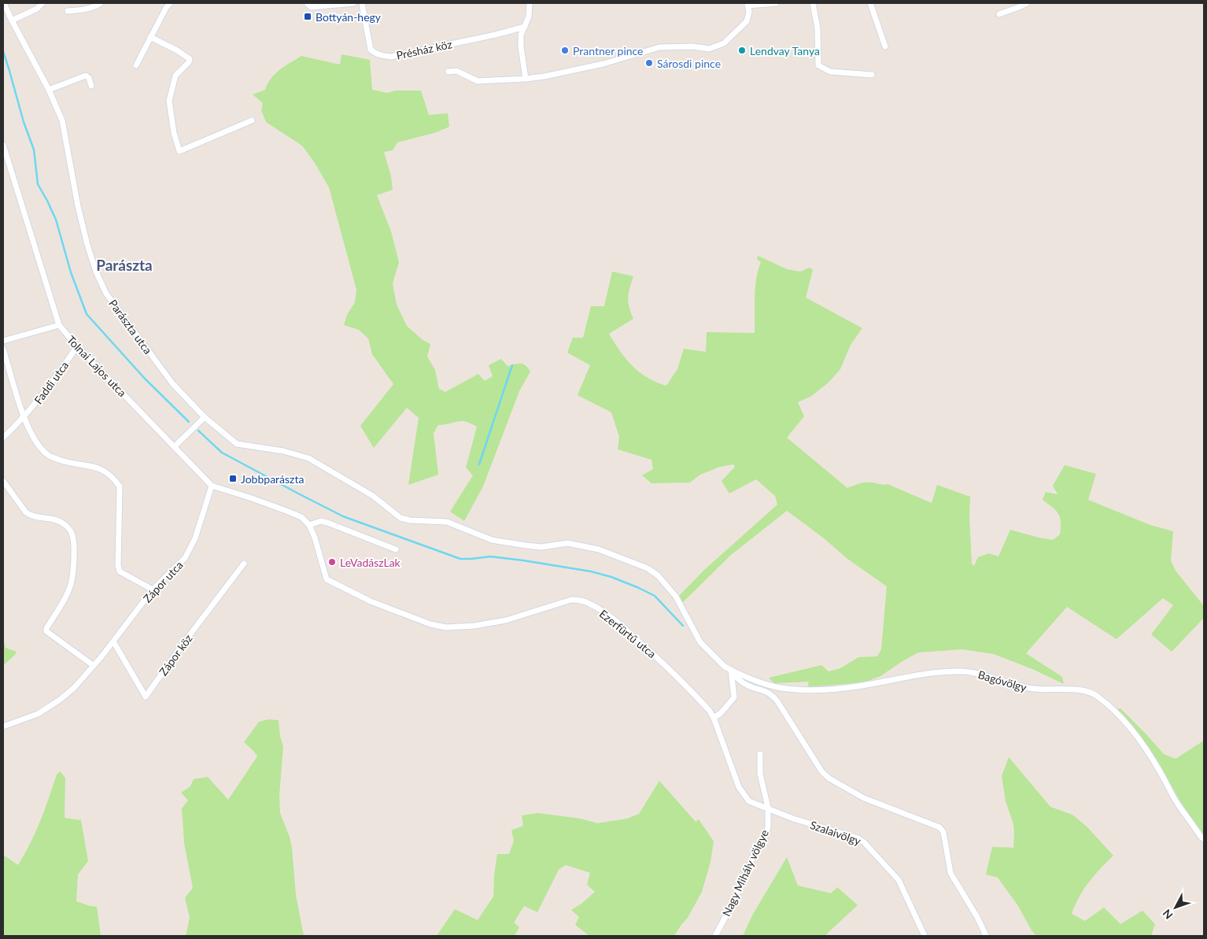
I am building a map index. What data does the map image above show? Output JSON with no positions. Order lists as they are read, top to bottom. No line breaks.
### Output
{"streets":{"street":["Présház köz","Parászta utca","Tolnai Lajos utca","Faddi utca","Zápor utca","Ezerfürtű utca","Zápor köz","Bagóvölgy","Szalaivölgy","Nagy Mihály völgye"]},"crossings":[["Parászta utca","Bagóvölgy"],["Tolnai Lajos utca","Faddi utca"],["Tolnai Lajos utca","Zápor utca"],["Zápor utca","Zápor köz"],["Ezerfürtű utca","Szalaivölgy"],["Ezerfürtű utca","Nagy Mihály völgye"],["Szalaivölgy","Nagy Mihály völgye"]],"districts":["Parászta"],"places":{"transit":["Bottyán-hegy","Jobbparászta"],"other":["Prantner pince","Lendvay Tanya","Sárosdi pince","LeVadászLak"]},"north":"bottom left"}
